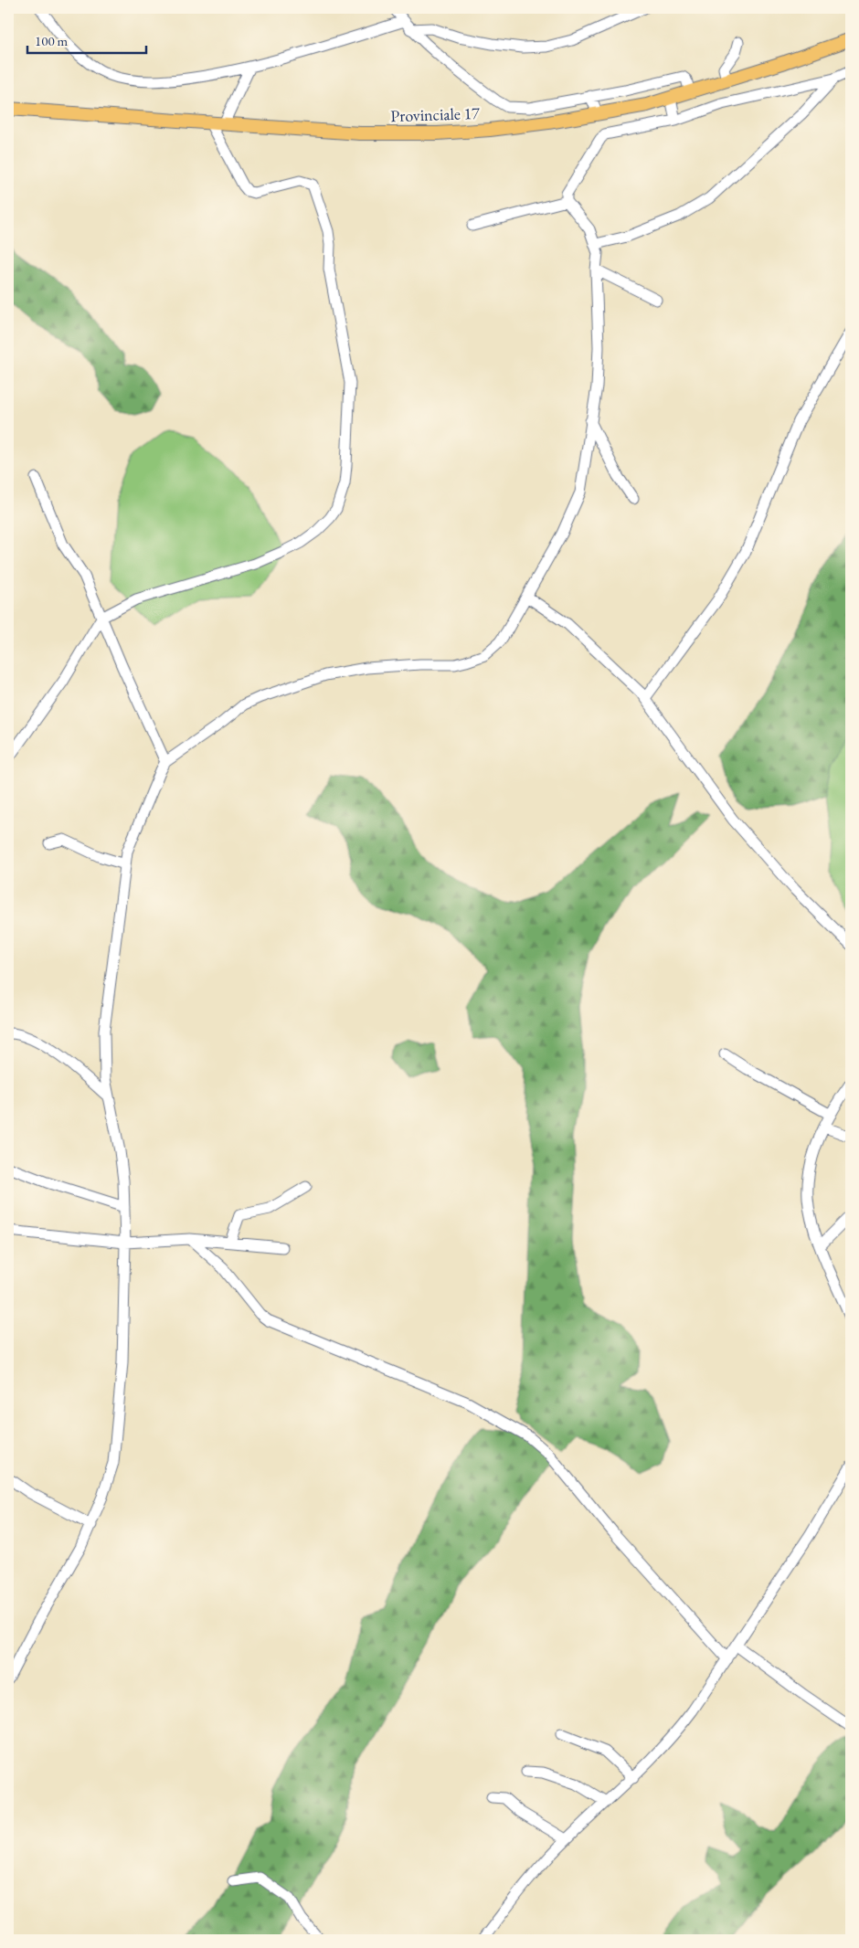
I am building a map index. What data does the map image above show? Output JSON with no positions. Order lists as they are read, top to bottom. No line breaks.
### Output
{"streets":{"main road":["Provinciale 17"]},"scale_bar":"100 m"}
